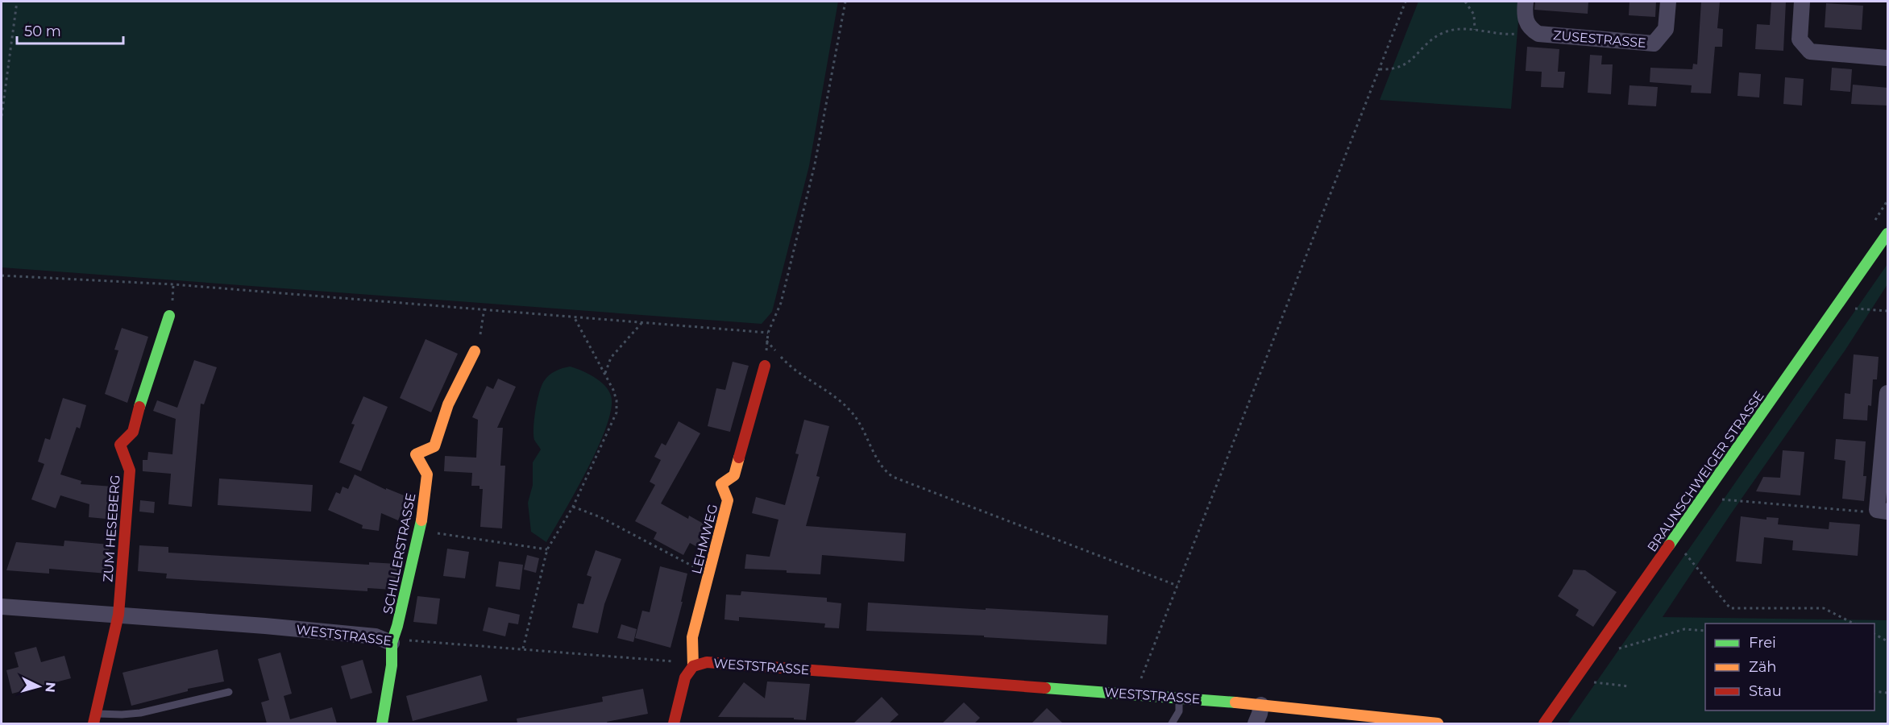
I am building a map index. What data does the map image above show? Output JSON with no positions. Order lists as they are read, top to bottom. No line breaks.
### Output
{"streets":{"street":["ZUSESTRASSE","BRAUNSCHWEIGER STRASSE","ZUM HESEBERG","LEHMWEG","SCHILLERSTRASSE","WESTSTRASSE"]},"crossings":[["ZUM HESEBERG","WESTSTRASSE"],["LEHMWEG","WESTSTRASSE"],["SCHILLERSTRASSE","WESTSTRASSE"]],"legend":["Frei","Zäh","Stau"],"scale_bar":"50 m","north":"right"}
